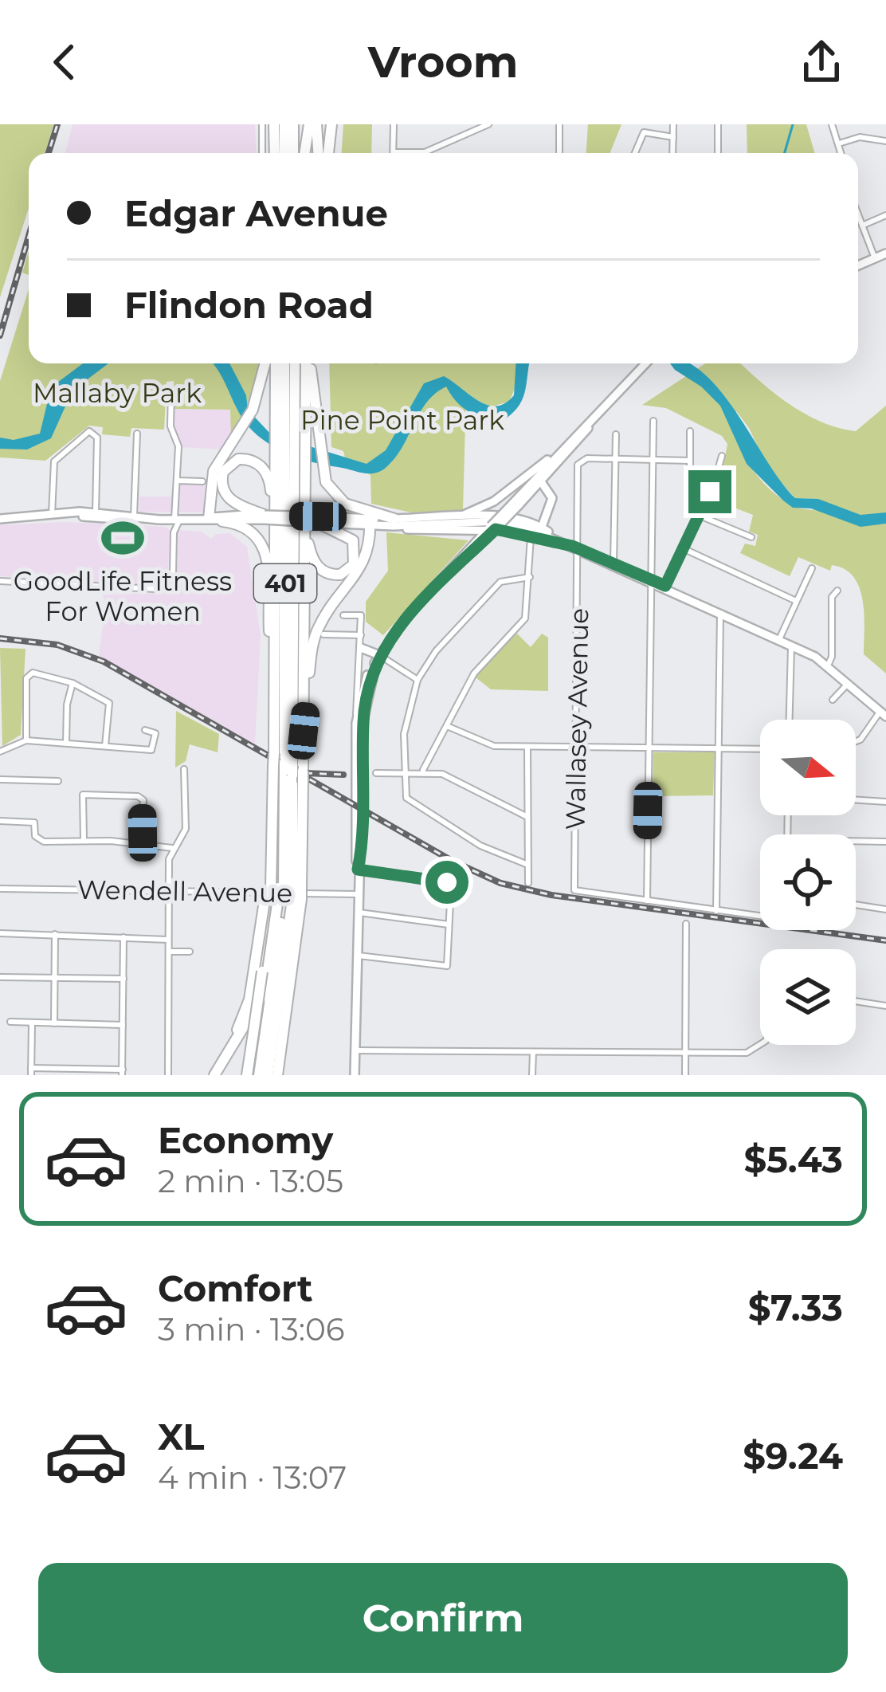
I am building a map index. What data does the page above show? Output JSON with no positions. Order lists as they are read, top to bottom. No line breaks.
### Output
{"streets":{"highway":["401"],"street":["Wallasey Avenue","Wendell Avenue"]},"parks":["Mallaby Park","Pine Point Park"],"places":{"sports":["GoodLife Fitness For Women"]},"north":"right","page":{"header":"Vroom","banner":["Edgar Avenue","Flindon Road"],"list":[{"name":"Economy","note":"2 min · 13:05","value":"$5.43"},{"name":"Comfort","note":"3 min · 13:06","value":"$7.33"},{"name":"XL","note":"4 min · 13:07","value":"$9.24"}],"buttons":"Confirm"}}
